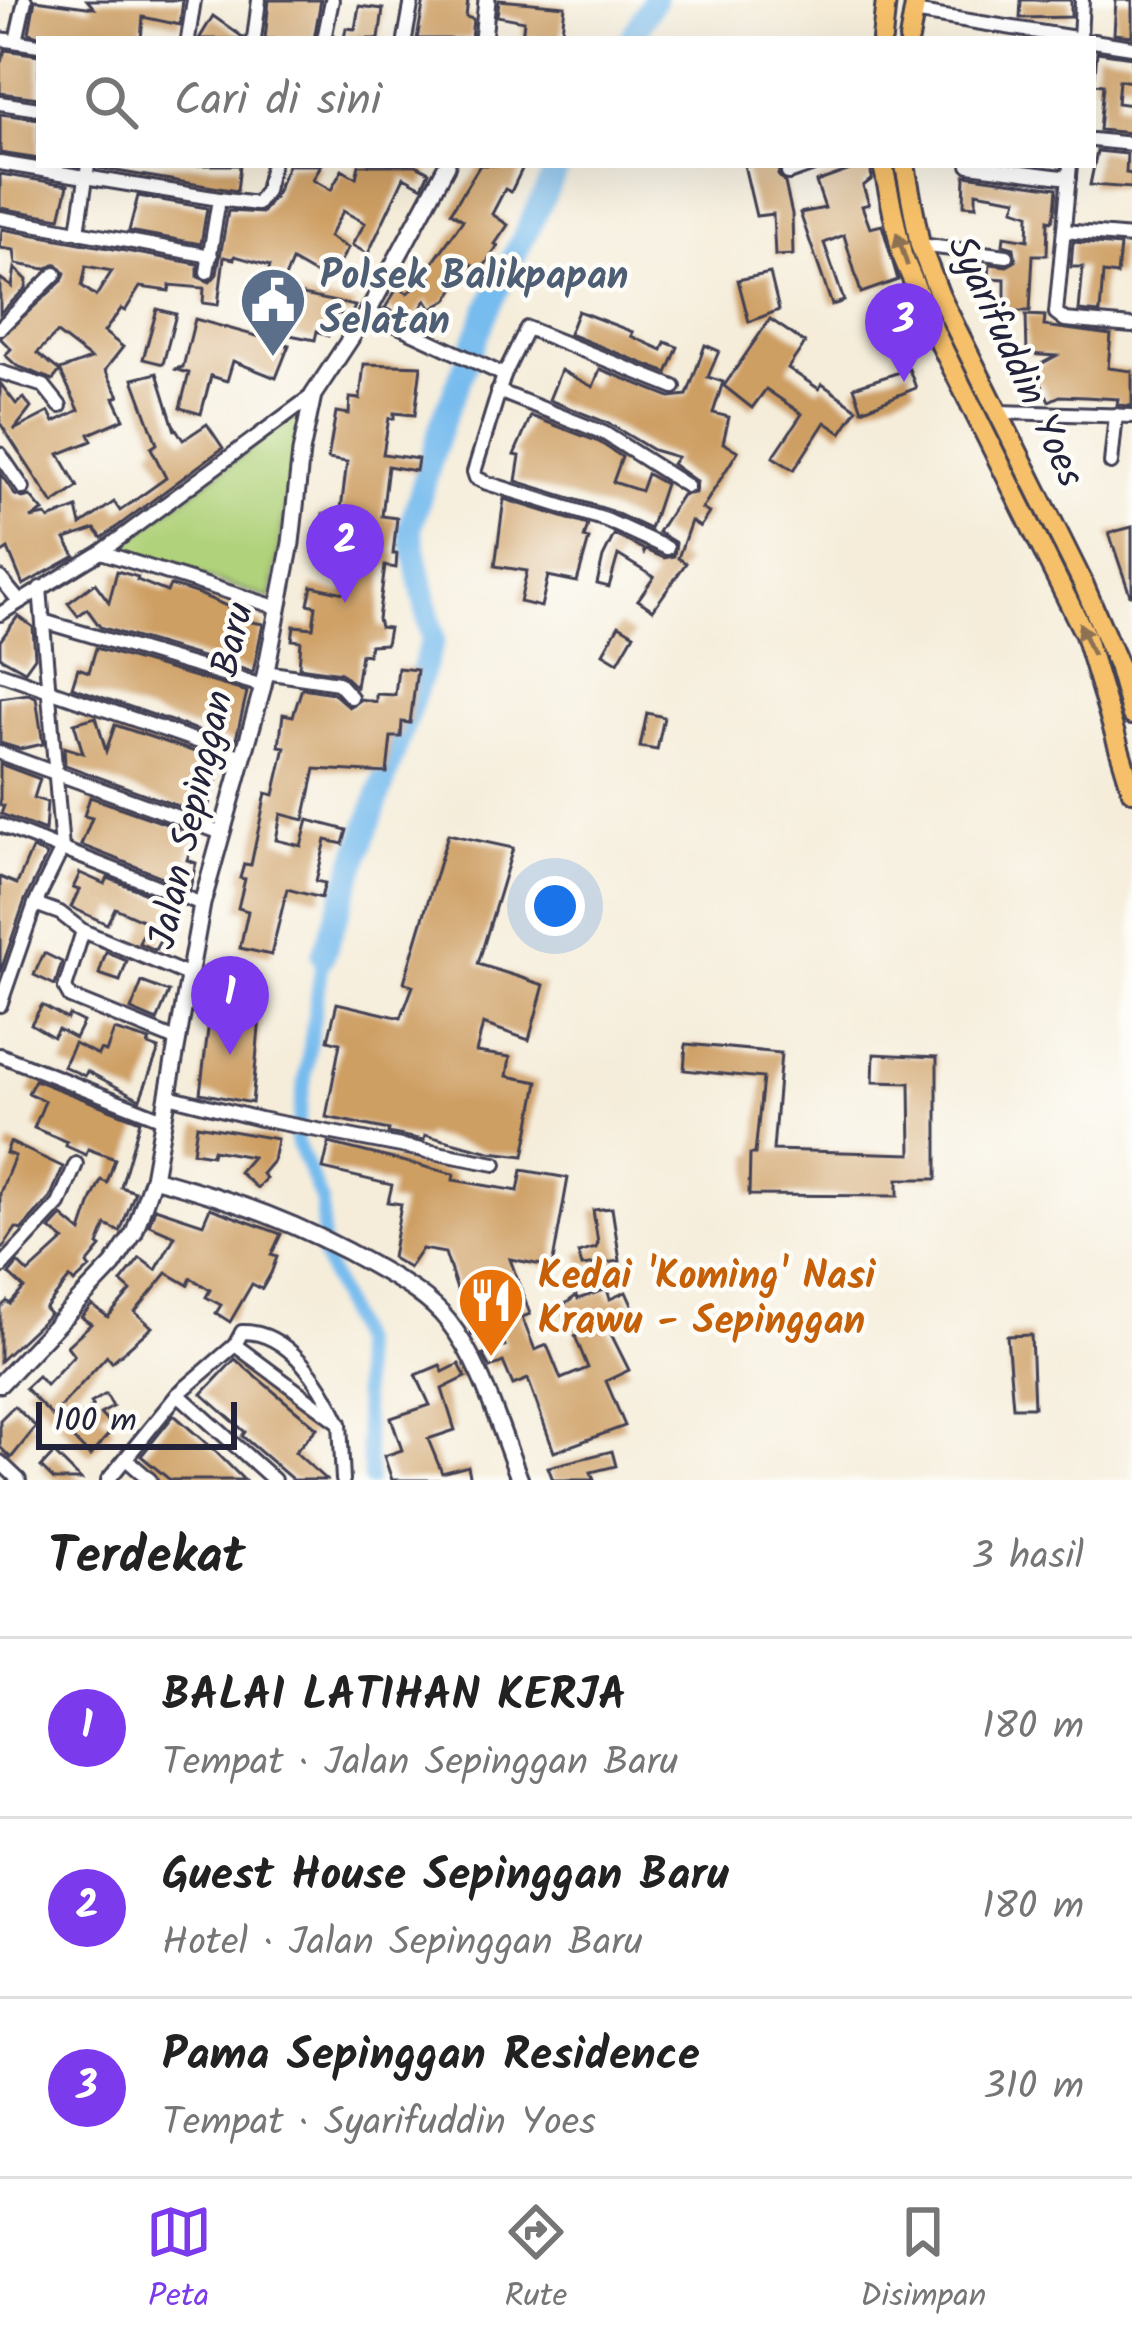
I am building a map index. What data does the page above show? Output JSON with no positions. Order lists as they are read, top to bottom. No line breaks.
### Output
{"streets":{"highway":["Syarifuddin Yoes"],"street":["Jalan Sepinggan Baru"]},"places":{"public building":["Polsek Balikpapan Selatan"],"restaurant":["Kedai 'Koming' Nasi Krawu - Sepinggan"]},"scale_bar":"100 m","page":{"search":"Cari di sini","pins":["3","2","1"],"scale":"100 m","heading":["Terdekat","3 hasil"],"list":[{"mark":"1","name":"BALAI LATIHAN KERJA","note":"Tempat · Jalan Sepinggan Baru","value":"180 m"},{"mark":"2","name":"Guest House Sepinggan Baru","note":"Hotel · Jalan Sepinggan Baru","value":"180 m"},{"mark":"3","name":"Pama Sepinggan Residence","note":"Tempat · Syarifuddin Yoes","value":"310 m"}],"nav":["Peta","Rute","Disimpan"]}}
